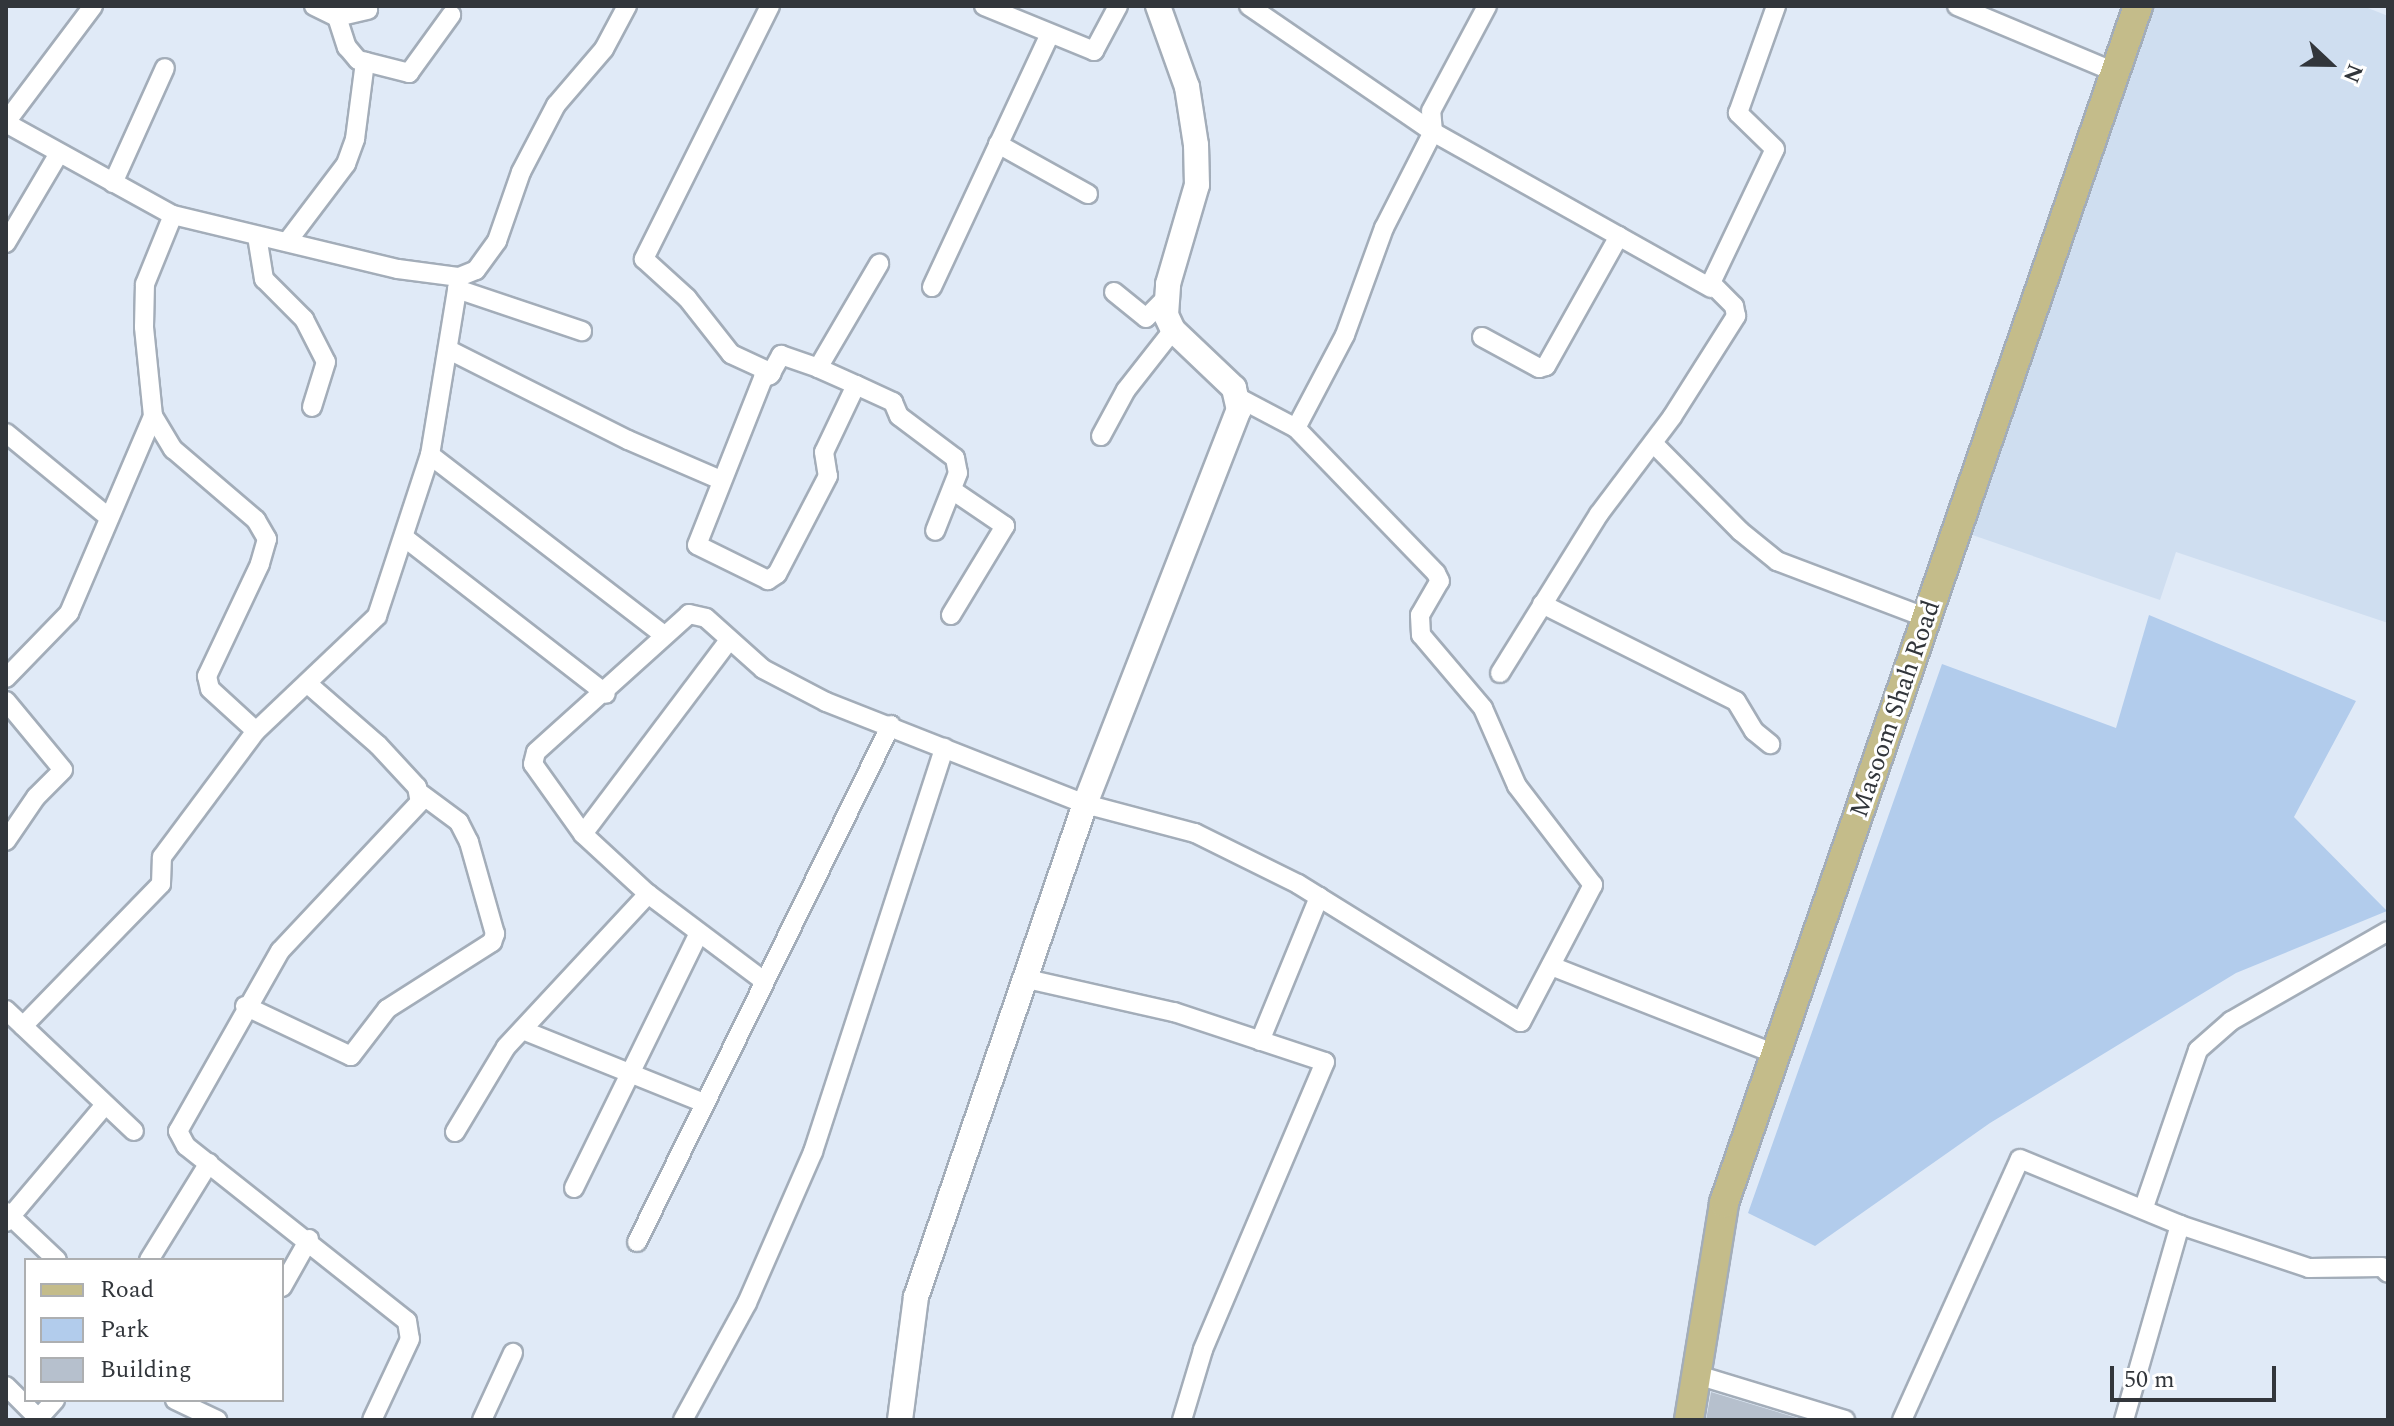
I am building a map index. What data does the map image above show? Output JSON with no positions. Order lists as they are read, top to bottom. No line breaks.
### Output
{"streets":{"main road":["Masoom Shah Road"]},"legend":["Road","Park","Building"],"scale_bar":"50 m","north":"right"}
